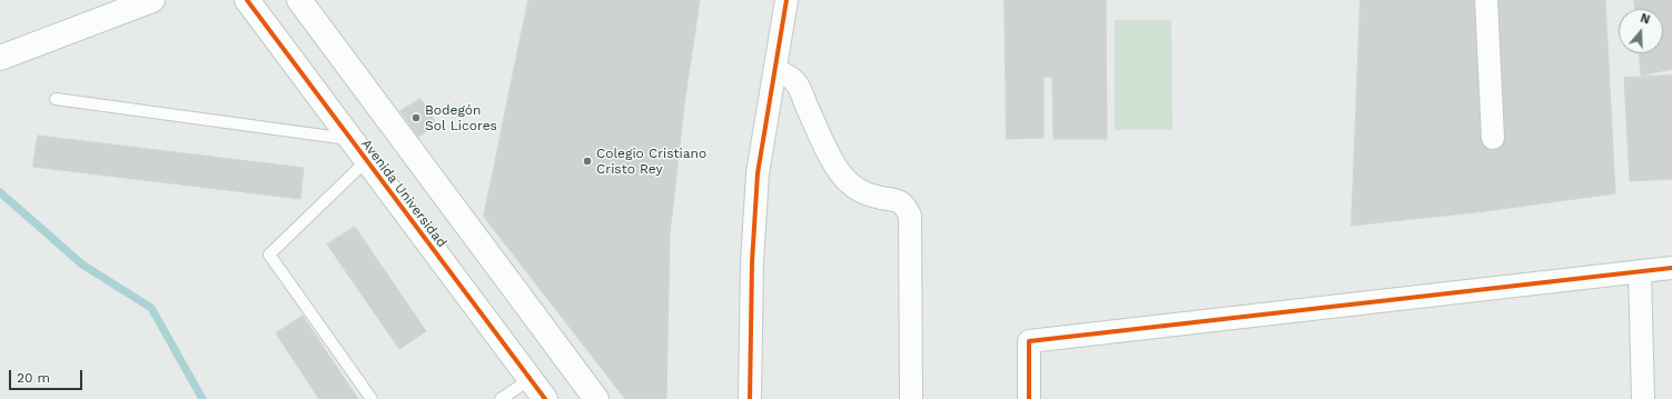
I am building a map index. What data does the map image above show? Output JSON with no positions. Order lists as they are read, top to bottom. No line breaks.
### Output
{"streets":{"street":["Avenida Universidad"]},"places":["Bodegón Sol Licores","Colegio Cristiano Cristo Rey"],"scale_bar":"20 m","north":"top"}
